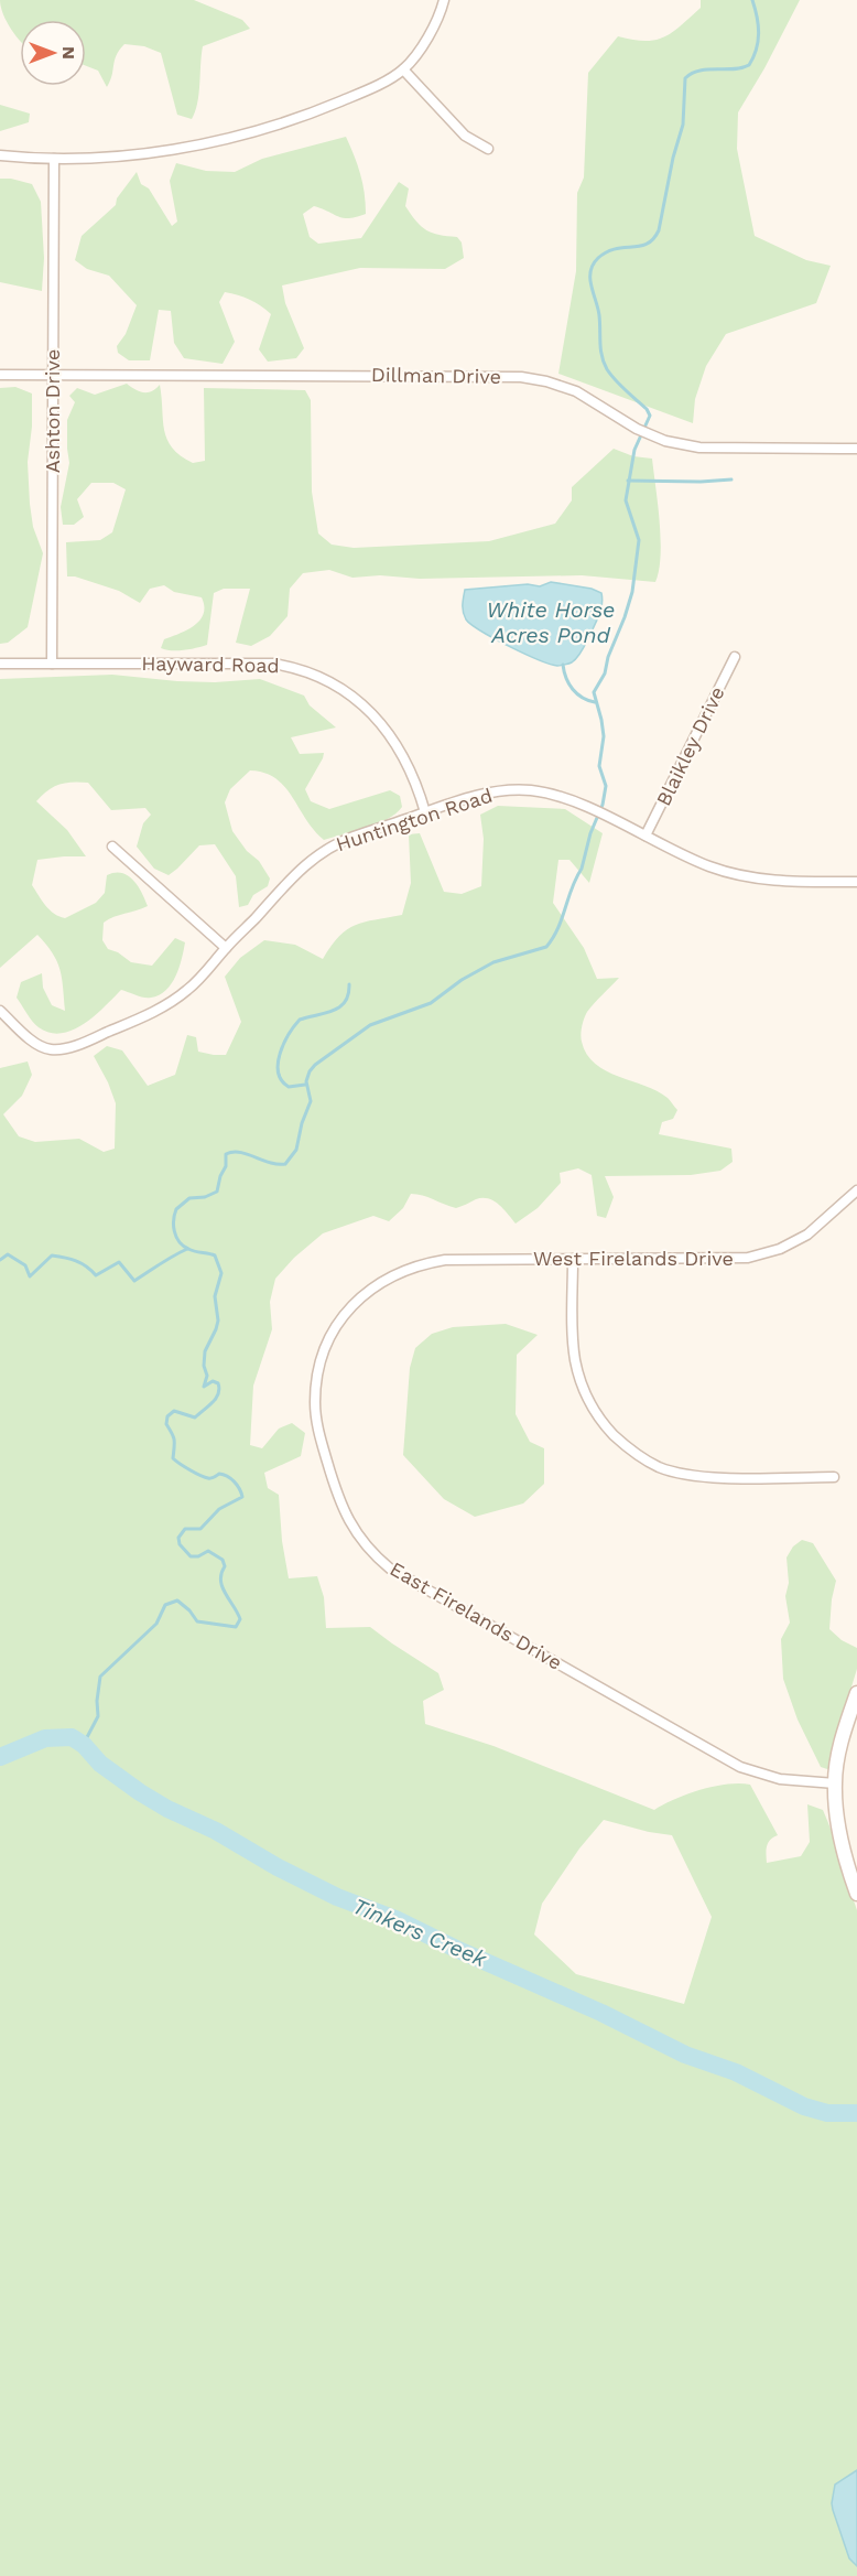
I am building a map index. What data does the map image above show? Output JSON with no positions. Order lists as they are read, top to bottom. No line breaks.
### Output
{"streets":{"street":["Dillman Drive","Ashton Drive","Hayward Road","Blaikley Drive","Huntington Road","West Firelands Drive","East Firelands Drive"]},"crossings":[["Dillman Drive","Ashton Drive"],["Ashton Drive","Hayward Road"],["Hayward Road","Huntington Road"],["Blaikley Drive","Huntington Road"],["West Firelands Drive","East Firelands Drive"]],"water":["White Horse Acres Pond","Tinkers Creek"],"north":"right"}
